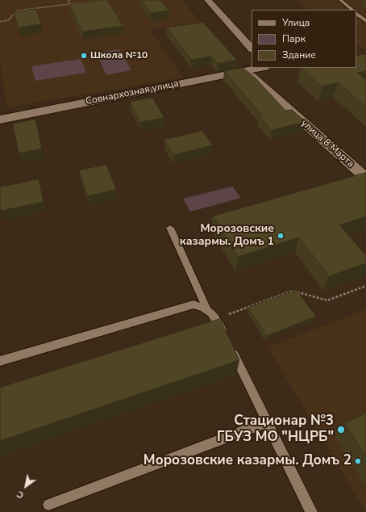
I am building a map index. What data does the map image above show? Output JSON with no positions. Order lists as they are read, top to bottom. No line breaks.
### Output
{"streets":{"street":["Совнархозная улица","улица 8 Марта"]},"crossings":[["Совнархозная улица","улица 8 Марта"]],"places":["Школа №10","Морозовские казармы. Домъ 1","Стационар №3 ГБУЗ МО \"НЦРБ\"","Морозовские казармы. Домъ 2"],"legend":["Улица","Парк","Здание"],"north":"bottom left"}
